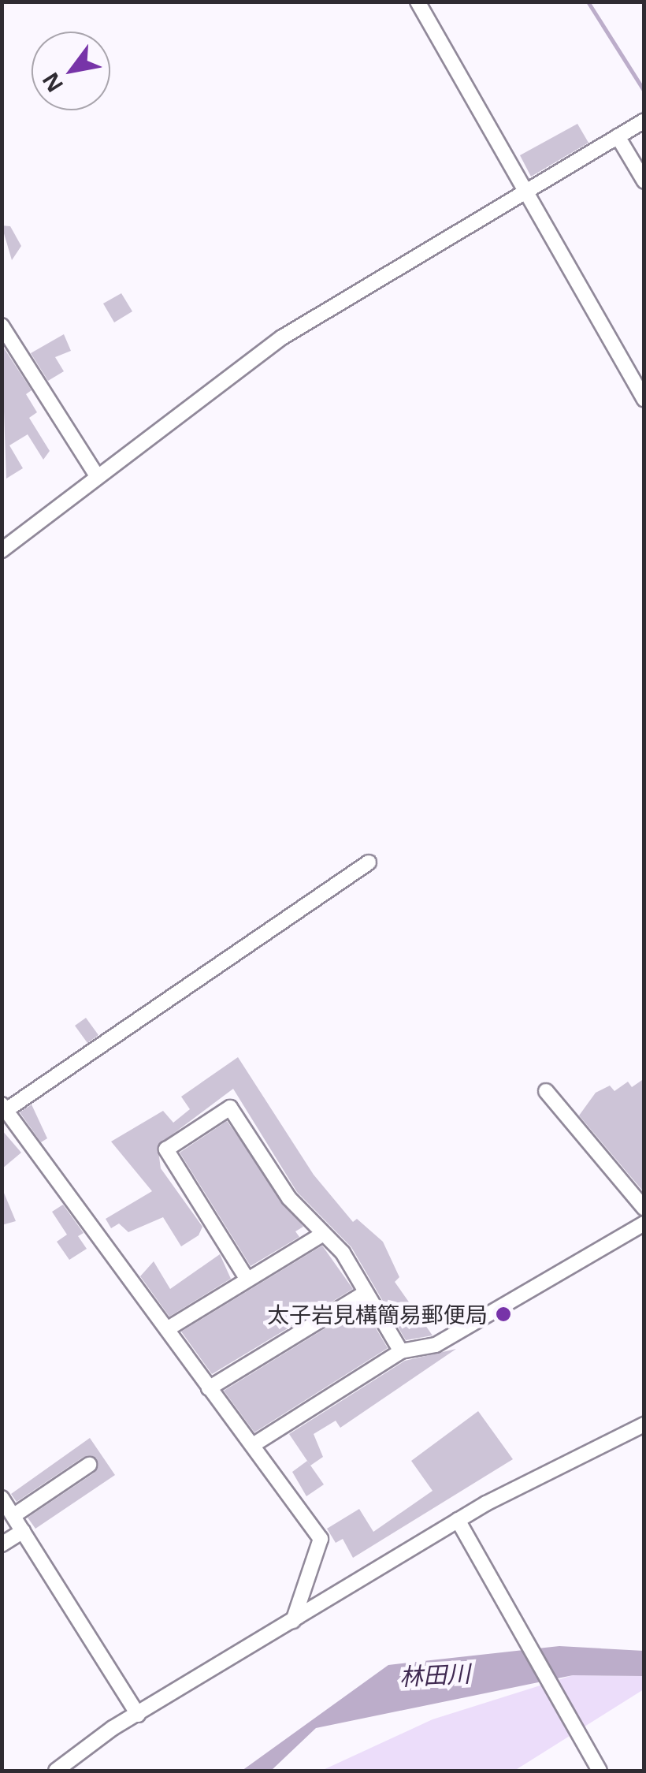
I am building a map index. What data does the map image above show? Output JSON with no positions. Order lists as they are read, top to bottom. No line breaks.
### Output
{"water":["林田川"],"places":["太子岩見構簡易郵便局"],"north":"bottom left"}
